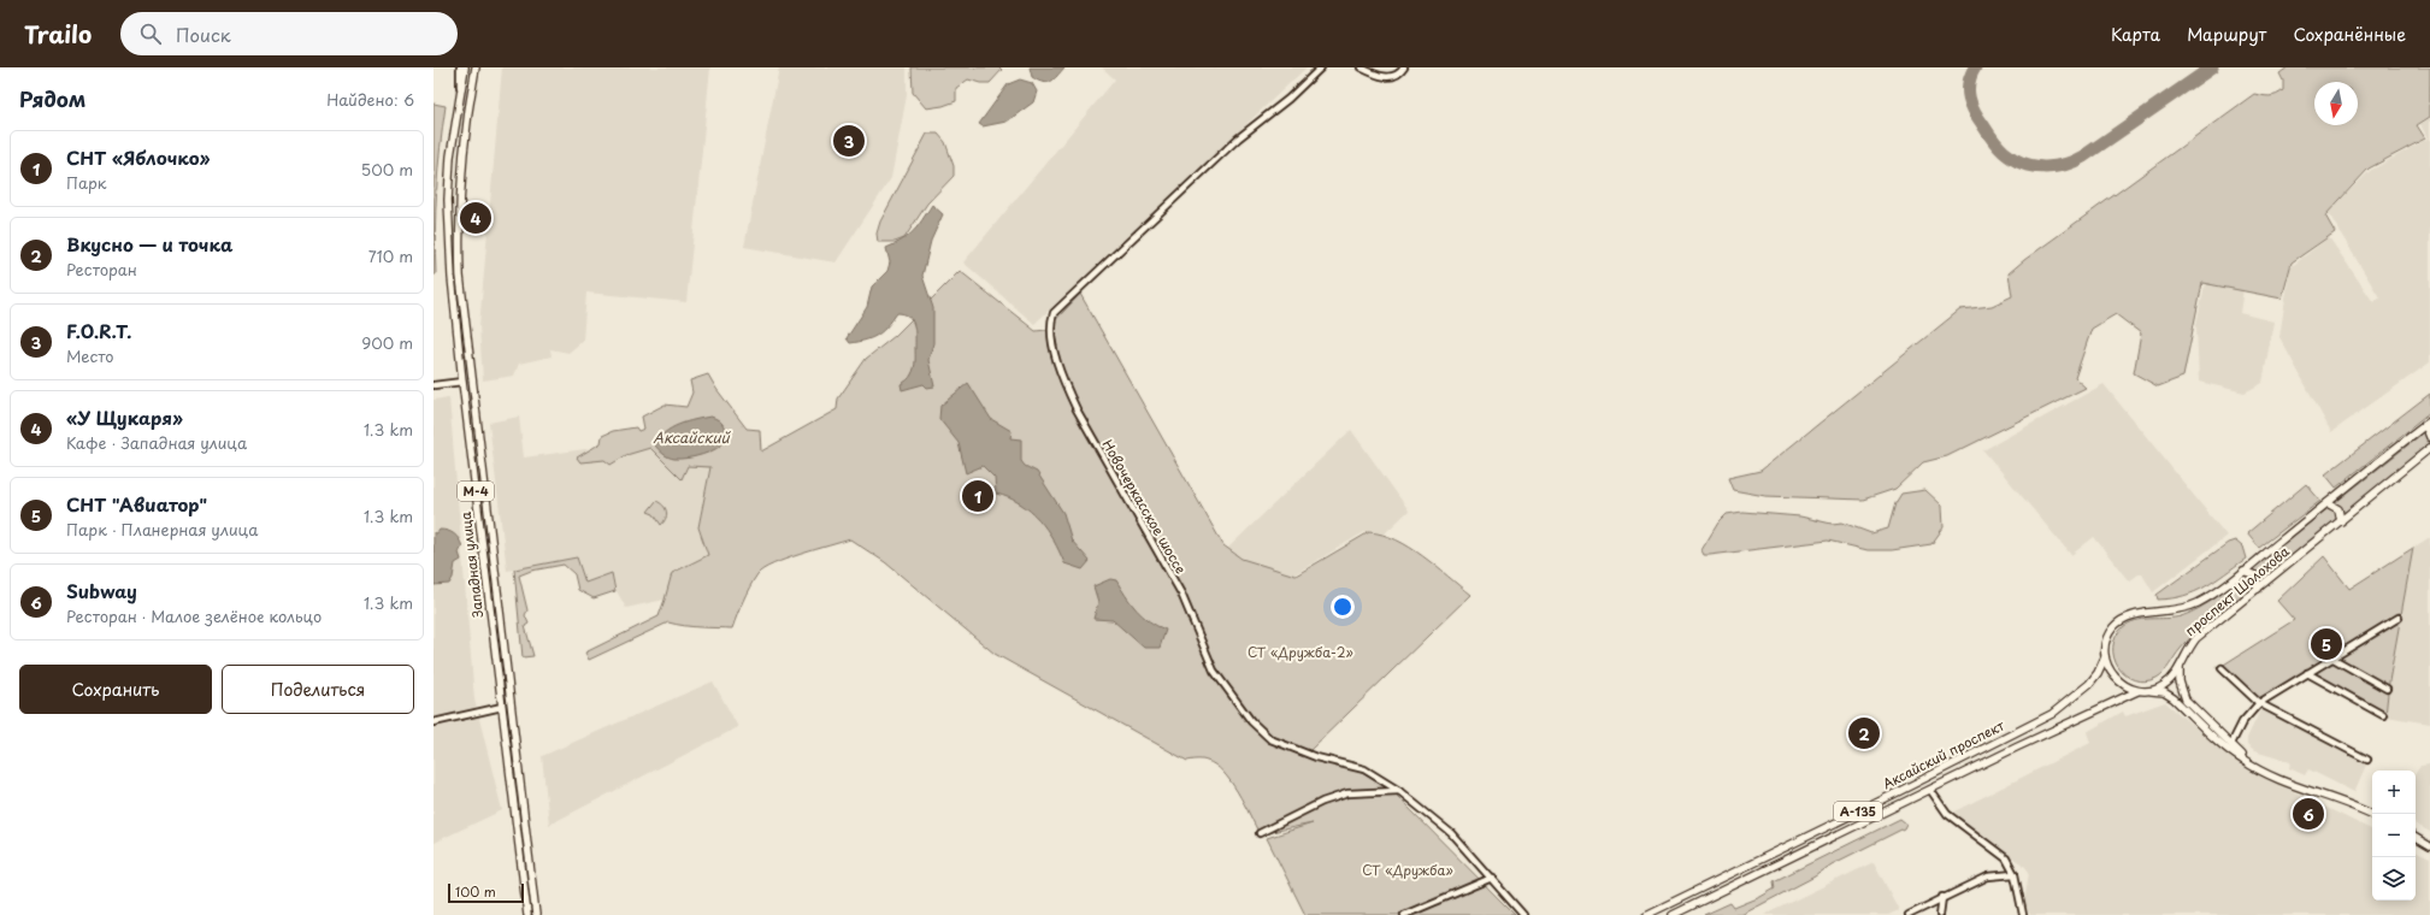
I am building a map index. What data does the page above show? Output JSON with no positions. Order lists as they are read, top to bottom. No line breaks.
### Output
{"streets":{"main road":["М-4","Западная улица","проспект Шолохова","Аксайский проспект","А-135"],"street":["Новочеркасское шоссе"]},"crossings":[["проспект Шолохова","Аксайский проспект"]],"water":["Аксайский"],"parks":["СТ «Дружба-2»","СТ «Дружба»"],"scale_bar":"100 m","north":"bottom","page":{"header":"Trailo","search":"Поиск","nav":["Карта","Маршрут","Сохранённые"],"heading":["Рядом","Найдено: 6"],"pins":["3","4","1","5","2","6"],"list":[{"mark":"1","name":"СНТ «Яблочко»","note":"Парк","value":"500 m"},{"mark":"2","name":"Вкусно — и точка","note":"Ресторан","value":"710 m"},{"mark":"3","name":"F.O.R.T.","note":"Место","value":"900 m"},{"mark":"4","name":"«У Щукаря»","note":"Кафе · Западная улица","value":"1.3 km"},{"mark":"5","name":"СНТ \"Авиатор\"","note":"Парк · Планерная улица","value":"1.3 km"},{"mark":"6","name":"Subway","note":"Ресторан · Малое зелёное кольцо","value":"1.3 km"}],"buttons":["Сохранить","Поделиться"],"map_buttons":["+","−"],"scale":"100 m"}}
